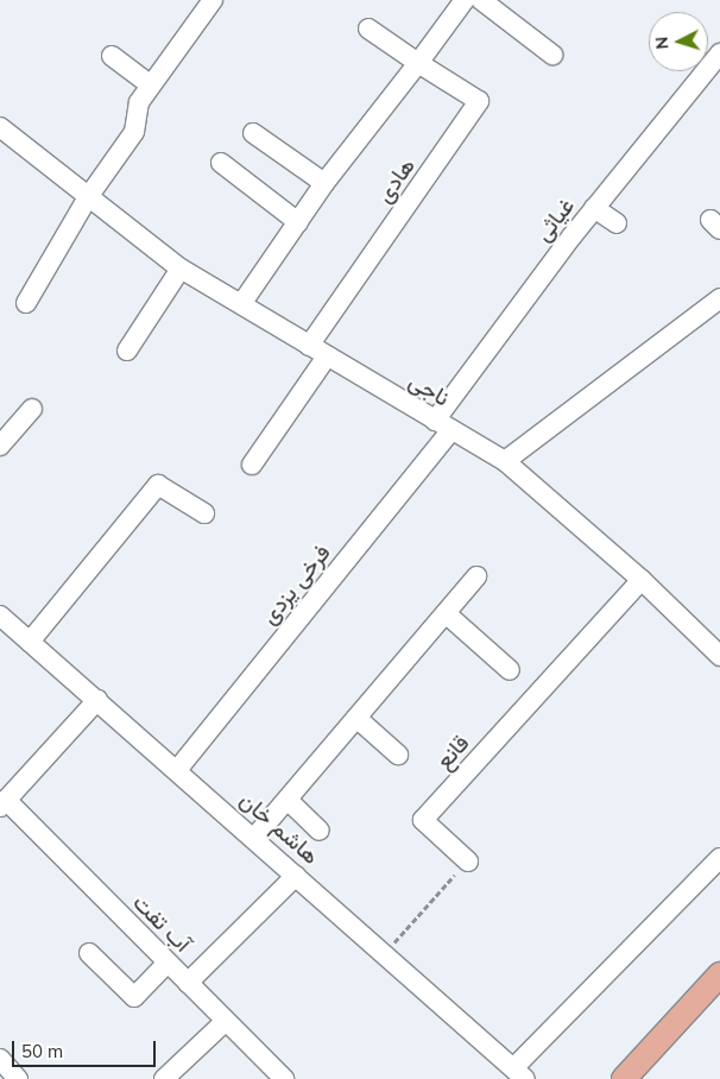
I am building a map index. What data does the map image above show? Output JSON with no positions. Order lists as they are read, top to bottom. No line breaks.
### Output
{"streets":{"street":["هادی","غیاثی","ناجی","فرخی یزدی","قانع","هاشم خان","آب تفت"]},"crossings":[["هادی","ناجی"],["غیاثی","ناجی"],["غیاثی","فرخی یزدی"],["ناجی","فرخی یزدی"],["ناجی","قانع"],["فرخی یزدی","هاشم خان"]],"scale_bar":"50 m","north":"left"}
